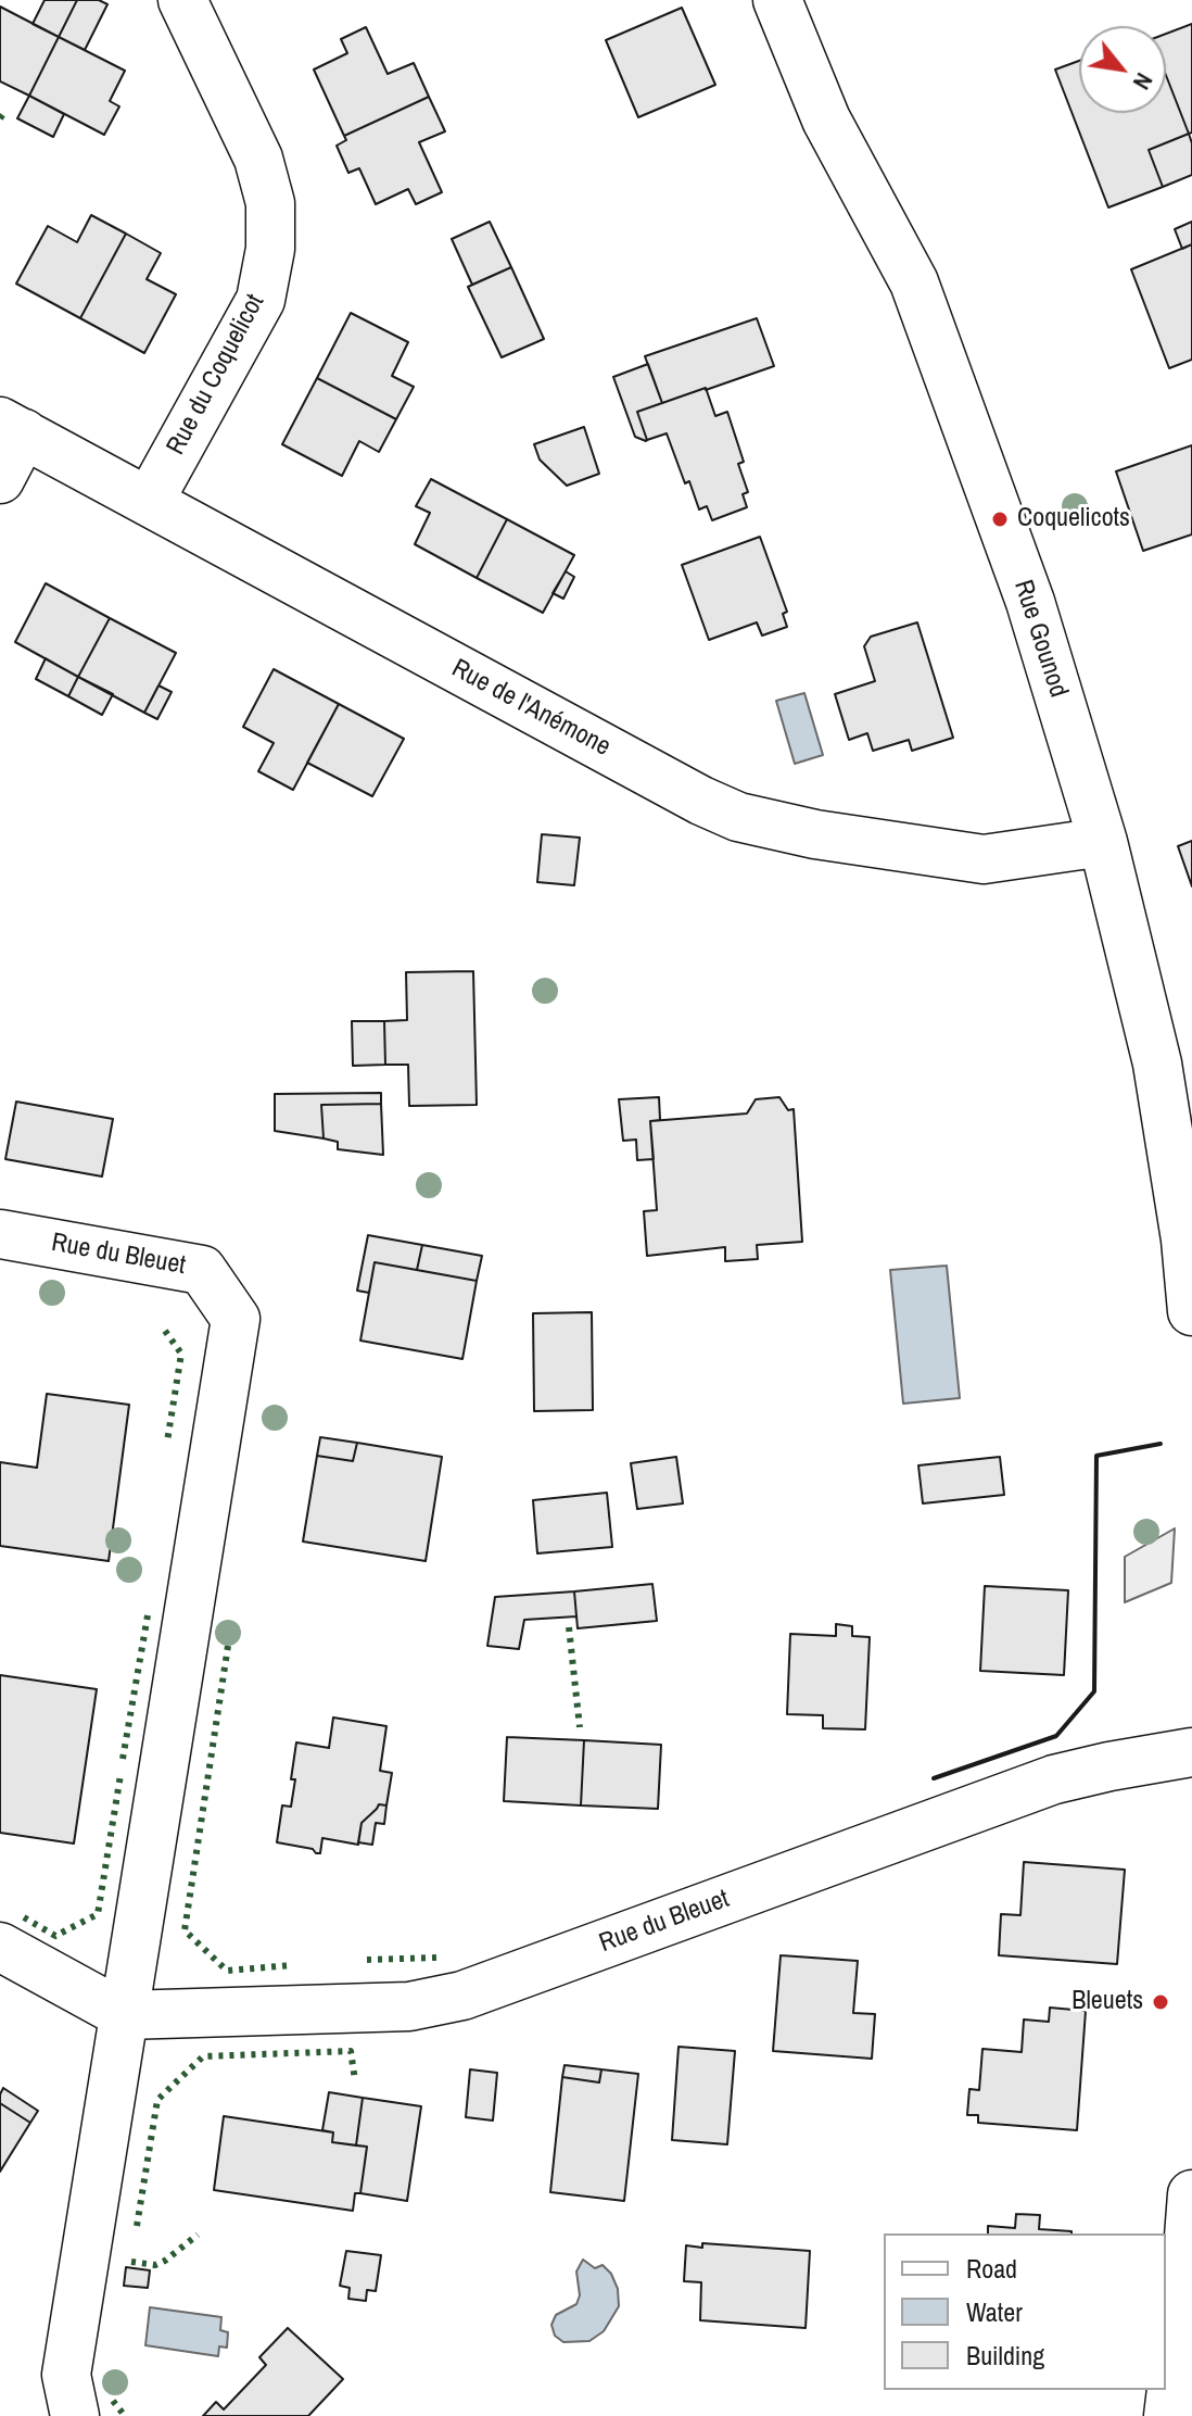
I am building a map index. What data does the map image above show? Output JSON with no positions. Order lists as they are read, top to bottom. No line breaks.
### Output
{"streets":{"street":["Rue du Coquelicot","Rue Gounod","Rue de l'Anémone","Rue du Bleuet"]},"crossings":[["Rue du Coquelicot","Rue de l'Anémone"],["Rue Gounod","Rue de l'Anémone"]],"places":["Coquelicots","Bleuets"],"legend":["Road","Water","Building"],"north":"bottom right"}
